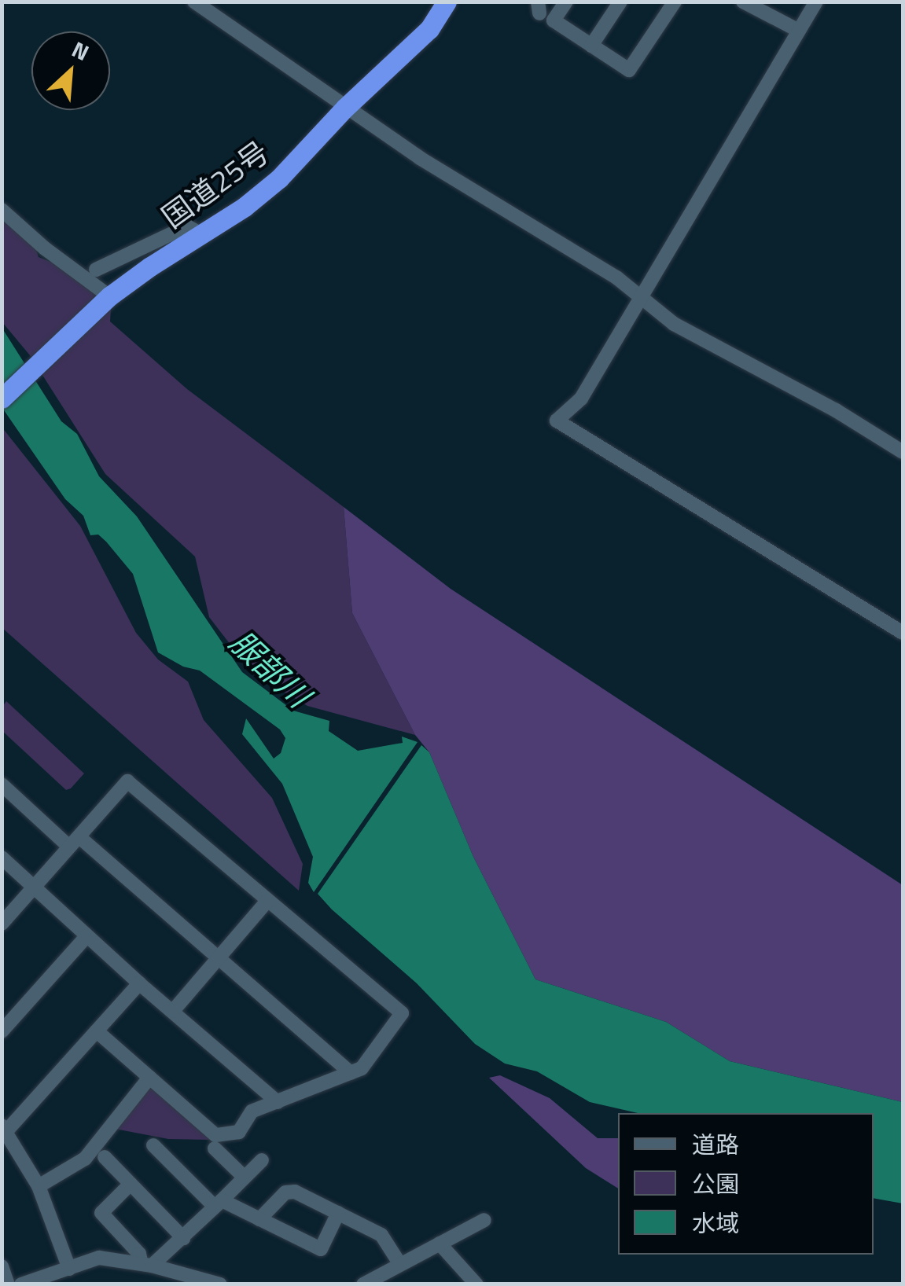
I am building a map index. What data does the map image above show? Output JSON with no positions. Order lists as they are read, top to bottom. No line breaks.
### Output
{"streets":{"highway":["国道25号"]},"water":["服部川"],"legend":["道路","公園","水域"],"north":"top right"}
